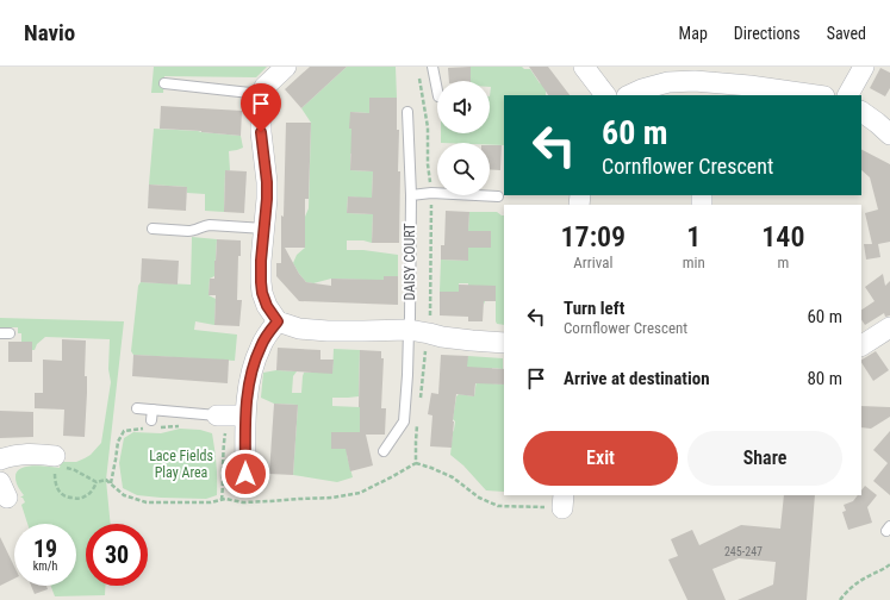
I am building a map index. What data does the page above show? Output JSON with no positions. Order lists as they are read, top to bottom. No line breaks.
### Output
{"streets":{"lane":["DAISY COURT"]},"parks":["Lace Fields Play Area"],"house_numbers":["245-247"],"page":{"header":"Navio","nav":["Map","Directions","Saved"],"turn":["60 m","Cornflower Crescent"],"eta":["17:09","Arrival","1","min","140","m"],"list":[{"name":"Turn left","note":"Cornflower Crescent","value":"60 m"},{"name":"Arrive at destination","value":"80 m"}],"buttons":["Exit","Share"],"speed":"19 km/h","limit":"30"}}
